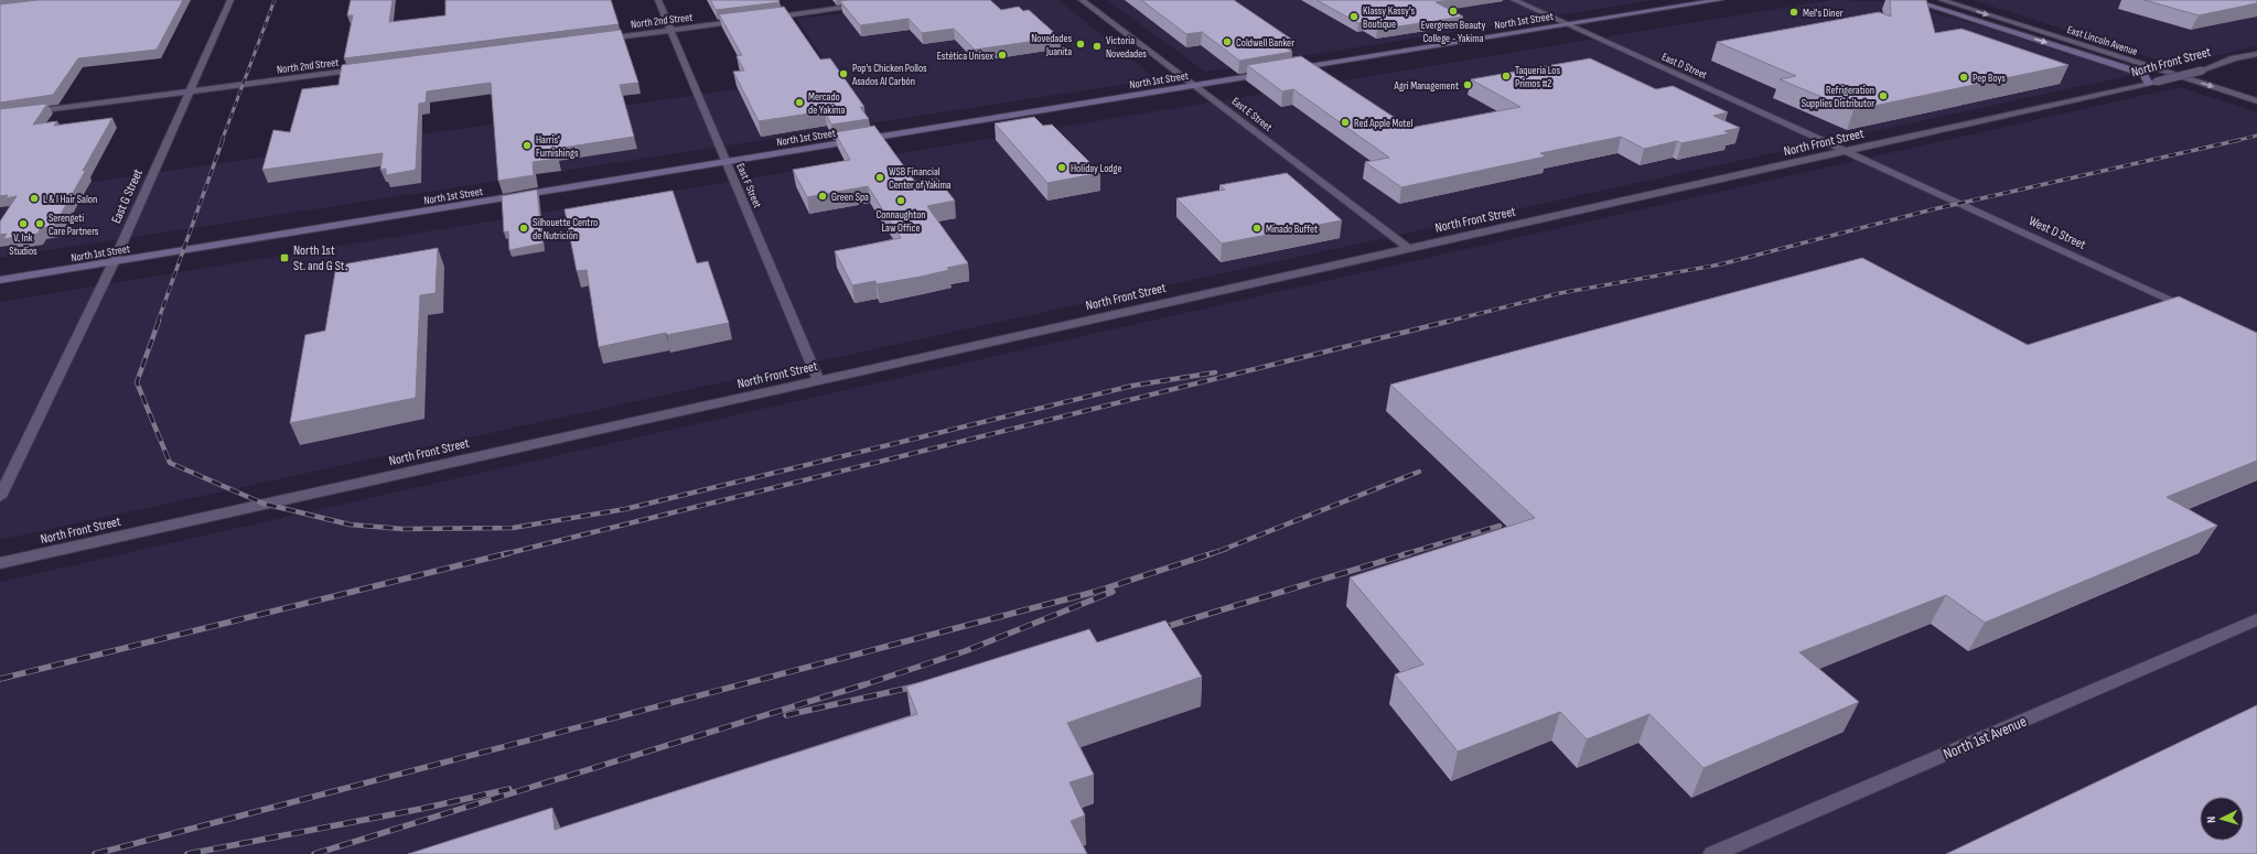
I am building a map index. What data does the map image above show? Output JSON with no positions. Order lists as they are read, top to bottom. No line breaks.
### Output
{"streets":{"main road":["North 1st Street"],"street":["North 2nd Street","East Lincoln Avenue","North Front Street","East D Street","East E Street","East F Street","East G Street","West D Street","North 1st Avenue"]},"crossings":[["North 2nd Street","East F Street"],["North 2nd Street","East G Street"],["North 1st Street","East D Street"],["North 1st Street","East E Street"],["North 1st Street","East F Street"],["North 1st Street","East G Street"],["North Front Street","East D Street"],["North Front Street","East E Street"],["North Front Street","East F Street"],["North Front Street","West D Street"],["East D Street","West D Street"]],"one_way":["East Lincoln Avenue"],"places":{"other":["Evergreen Beauty College - Yakima","Mel's Diner","Klassy Kassy's Boutique","Coldwell Banker","Novedades Juanita","Victoria Novedades","Estética Unisex","Pop's Chicken Pollos Asados Al Carbón","Taqueria Los Primos #2","Pep Boys","Agri Management","Refrigeration Supplies Distributor","Mercado de Yakima","Red Apple Motel","Harris' Furnishings","Holiday Lodge","WSB Financial Center of Yakima","Green Spa","L & I Hair Salon","Connaughton Law Office","V. Ink Studios","Serengeti Care Partners","Silhouette Centro de Nutrición","Minado Buffet"],"transit":["North 1st St. and G St."]},"north":"left"}
